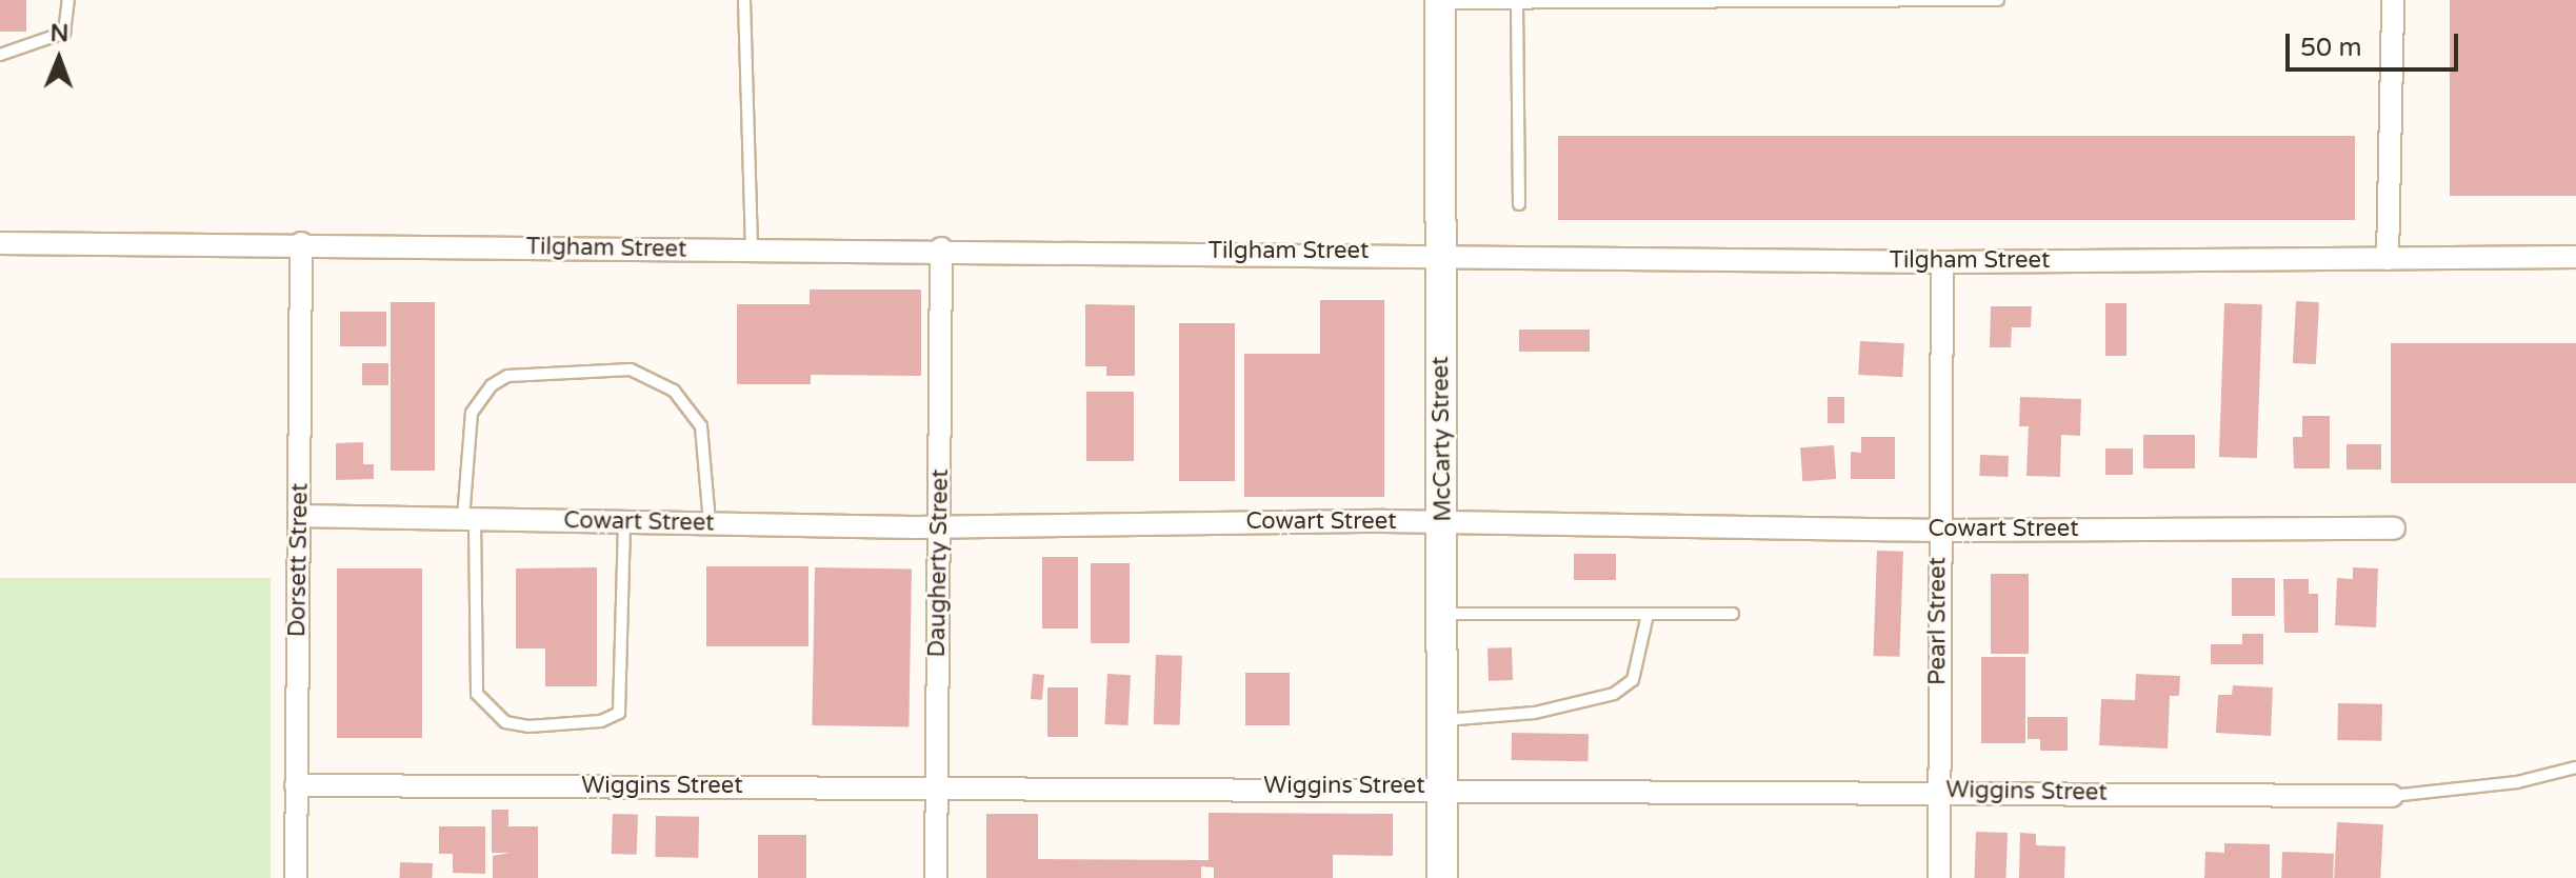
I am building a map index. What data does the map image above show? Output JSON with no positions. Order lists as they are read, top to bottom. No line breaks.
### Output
{"streets":{"main road":["McCarty Street"],"street":["Tilgham Street","Cowart Street","Dorsett Street","Daugherty Street","Pearl Street","Wiggins Street"]},"crossings":[["Tilgham Street","McCarty Street"],["Tilgham Street","Dorsett Street"],["Tilgham Street","Daugherty Street"],["Tilgham Street","Pearl Street"],["McCarty Street","Cowart Street"],["McCarty Street","Wiggins Street"],["Cowart Street","Dorsett Street"],["Cowart Street","Daugherty Street"],["Cowart Street","Pearl Street"],["Dorsett Street","Wiggins Street"],["Daugherty Street","Wiggins Street"],["Pearl Street","Wiggins Street"]],"scale_bar":"50 m","north":"top"}
